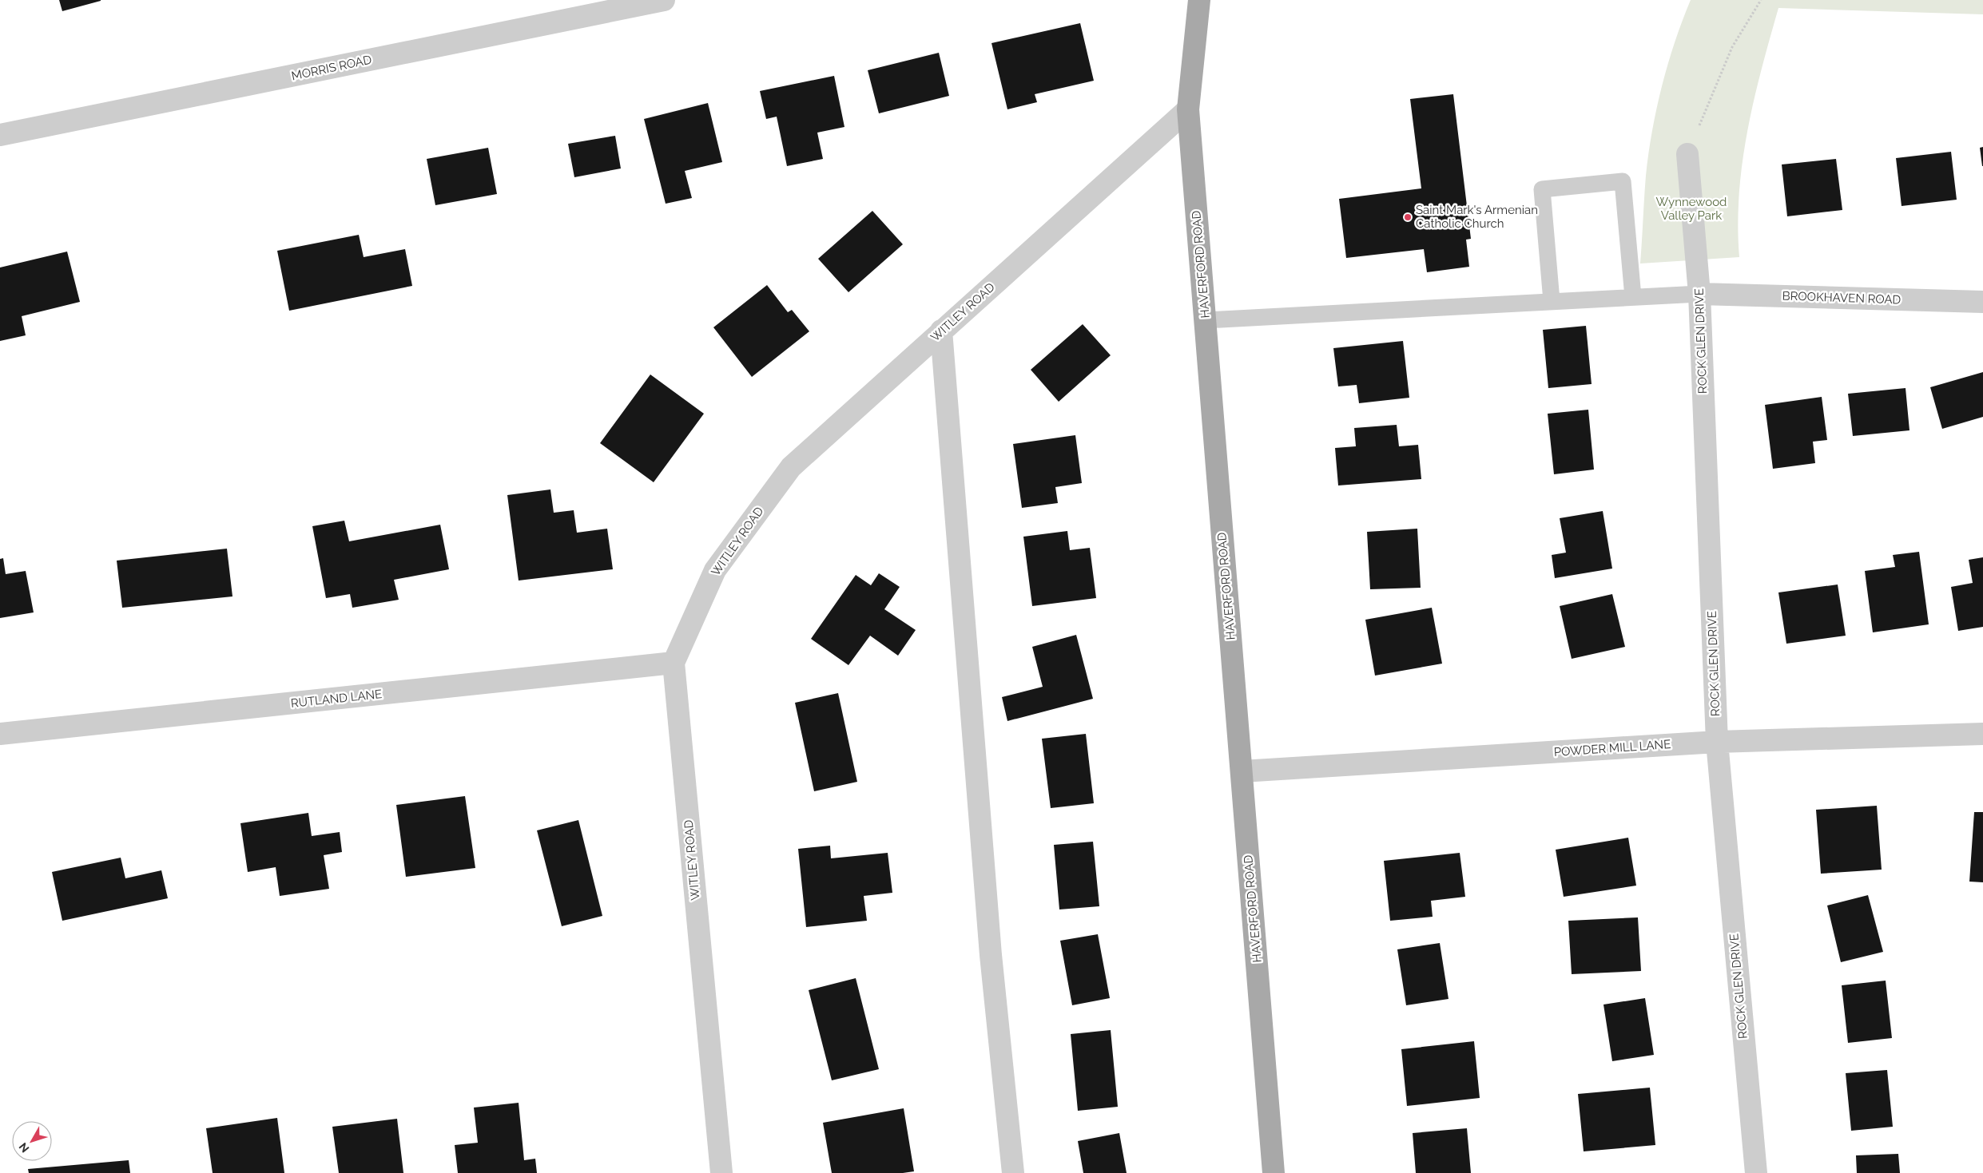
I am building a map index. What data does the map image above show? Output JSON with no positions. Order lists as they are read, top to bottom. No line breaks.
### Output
{"streets":{"main road":["HAVERFORD ROAD"],"street":["MORRIS ROAD","BROOKHAVEN ROAD","WITLEY ROAD","ROCK GLEN DRIVE","RUTLAND LANE","POWDER MILL LANE"]},"crossings":[["HAVERFORD ROAD","WITLEY ROAD"],["HAVERFORD ROAD","POWDER MILL LANE"],["BROOKHAVEN ROAD","ROCK GLEN DRIVE"],["WITLEY ROAD","RUTLAND LANE"],["ROCK GLEN DRIVE","POWDER MILL LANE"]],"parks":["Wynnewood Valley Park"],"places":["Saint Mark's Armenian Catholic Church"],"north":"bottom left"}
